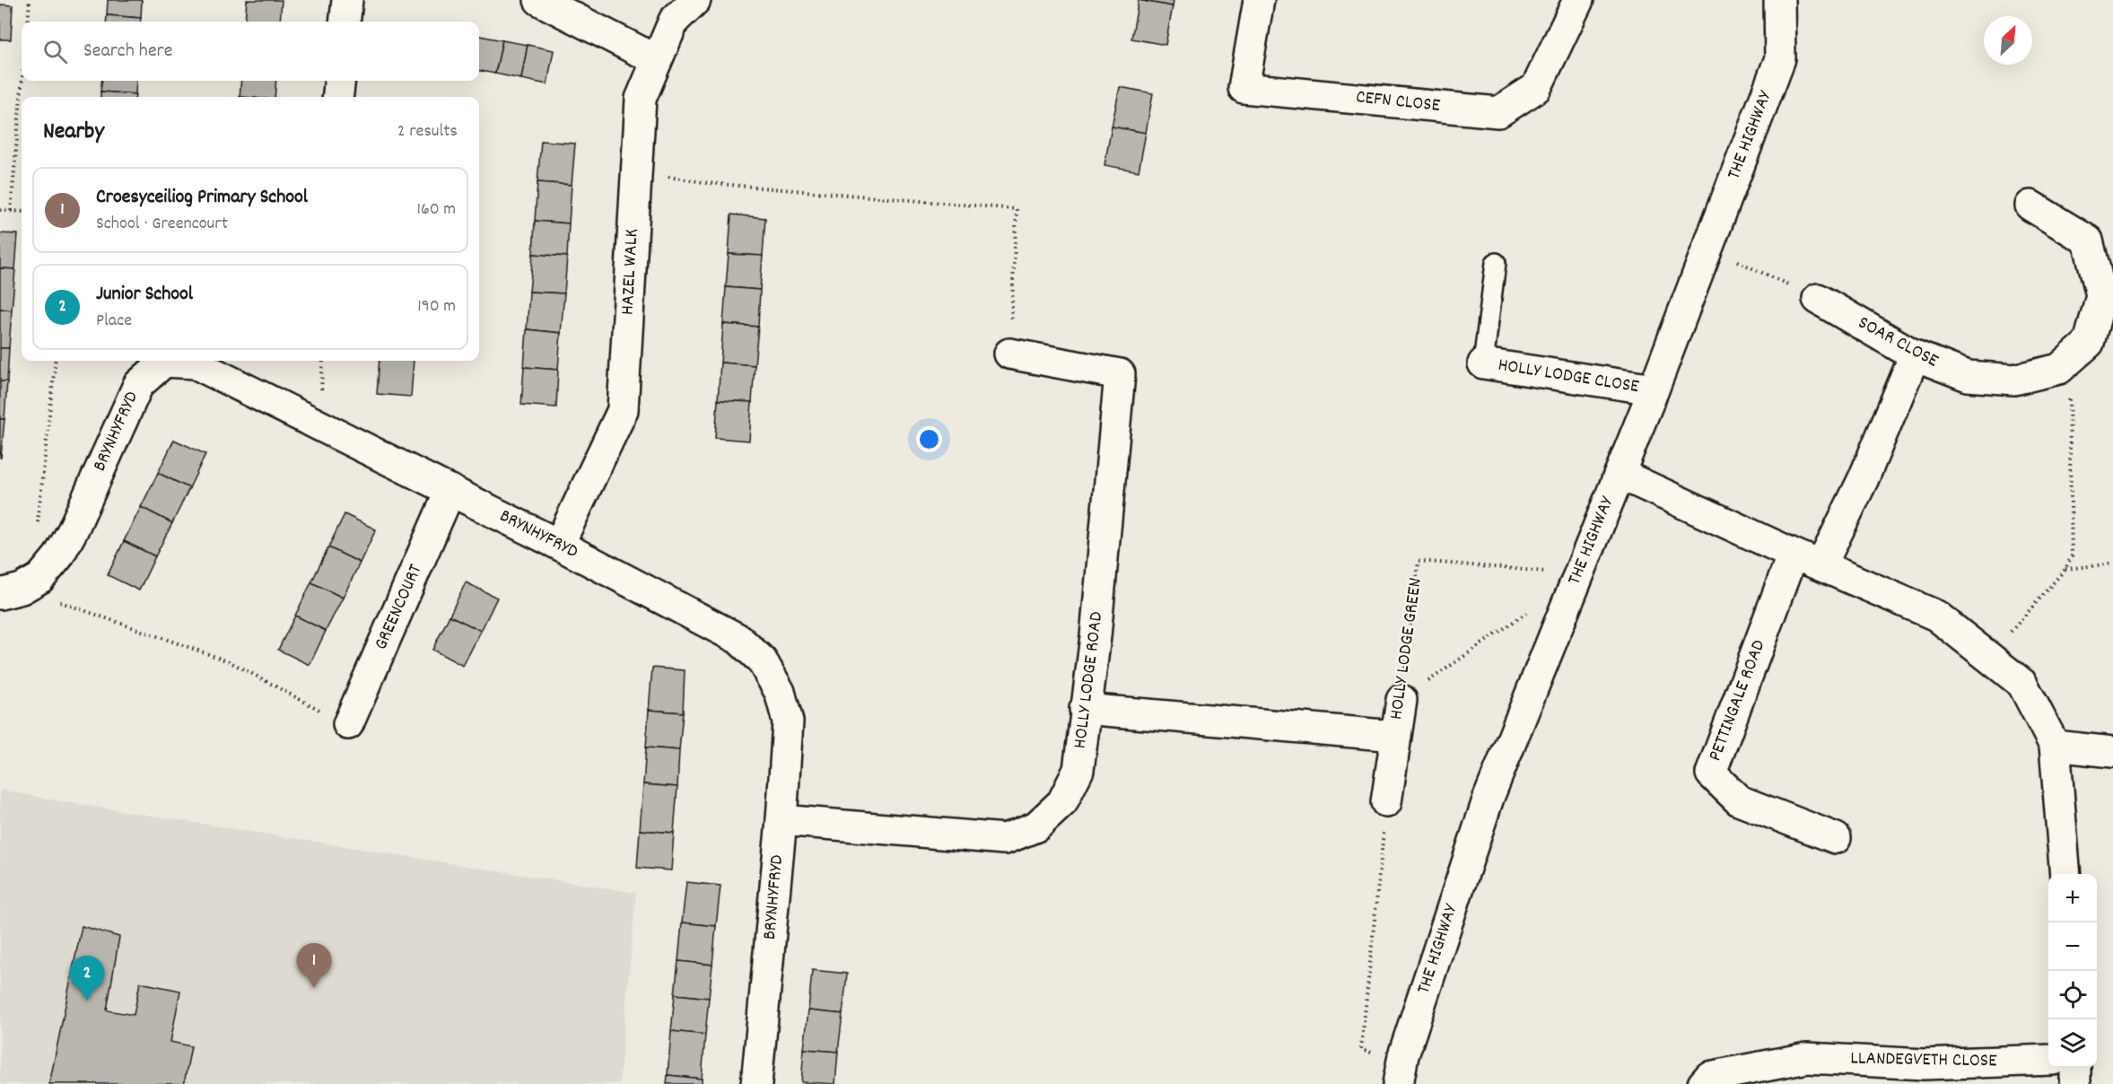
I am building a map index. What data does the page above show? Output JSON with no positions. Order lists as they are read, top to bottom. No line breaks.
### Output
{"streets":{"street":["CEFN CLOSE","THE HIGHWAY","HAZEL WALK","SOAR CLOSE","HOLLY LODGE CLOSE","BRYNHYFRYD","GREENCOURT","HOLLY LODGE GREEN","HOLLY LODGE ROAD","PETTINGALE ROAD","LLANDEGVETH CLOSE"]},"crossings":[["THE HIGHWAY","HOLLY LODGE CLOSE"],["THE HIGHWAY","HOLLY LODGE GREEN"],["HAZEL WALK","BRYNHYFRYD"],["BRYNHYFRYD","GREENCOURT"],["BRYNHYFRYD","HOLLY LODGE ROAD"],["HOLLY LODGE GREEN","HOLLY LODGE ROAD"]],"north":"top right","page":{"search":"Search here","heading":["Nearby","2 results"],"list":[{"mark":"1","name":"Croesyceiliog Primary School","note":"School · Greencourt","value":"160 m"},{"mark":"2","name":"Junior School","note":"Place","value":"190 m"}],"map_buttons":["+","−"],"pins":["1","2"]}}
